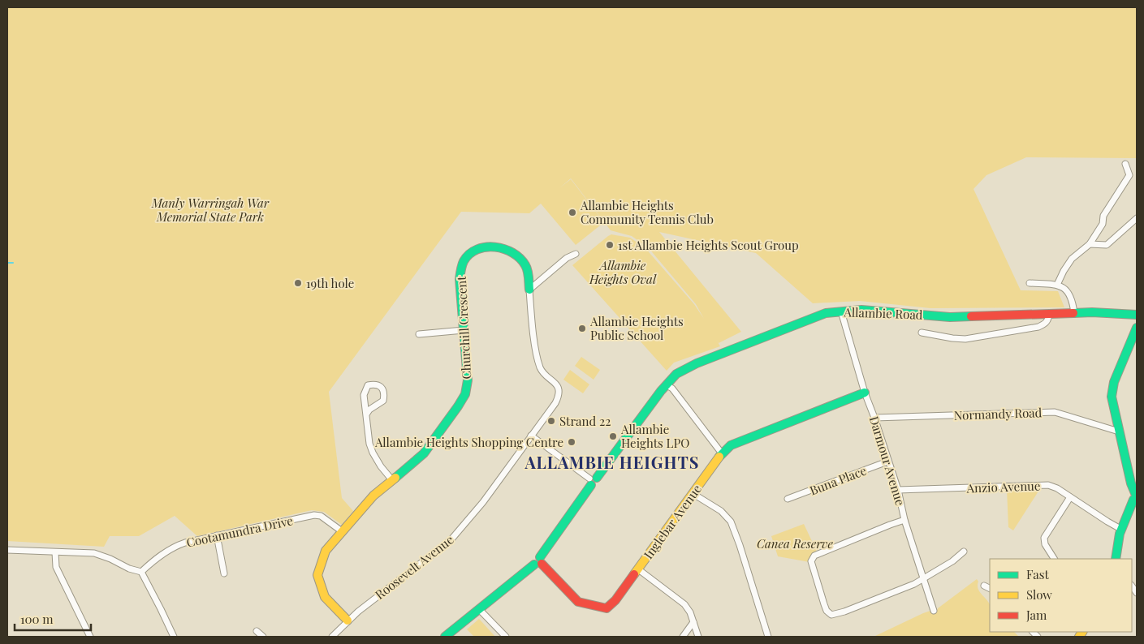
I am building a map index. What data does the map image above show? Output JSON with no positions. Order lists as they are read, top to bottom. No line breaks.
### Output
{"streets":{"street":["Allambie Road","Churchill Crescent","Normandy Road","Darmour Avenue","Buna Place","Anzio Avenue","Inglebar Avenue","Cootamundra Drive","Roosevelt Avenue"]},"crossings":[["Allambie Road","Darmour Avenue"],["Allambie Road","Inglebar Avenue"],["Churchill Crescent","Cootamundra Drive"],["Churchill Crescent","Roosevelt Avenue"],["Normandy Road","Darmour Avenue"],["Darmour Avenue","Buna Place"],["Darmour Avenue","Anzio Avenue"],["Darmour Avenue","Inglebar Avenue"]],"districts":["ALLAMBIE HEIGHTS"],"parks":["Manly Warringah War Memorial State Park","Allambie Heights Oval","Canea Reserve"],"places":["Allambie Heights Community Tennis Club","1st Allambie Heights Scout Group","19th hole","Allambie Heights Public School","Strand 22","Allambie Heights LPO","Allambie Heights Shopping Centre"],"legend":["Fast","Slow","Jam"],"scale_bar":"100 m"}
